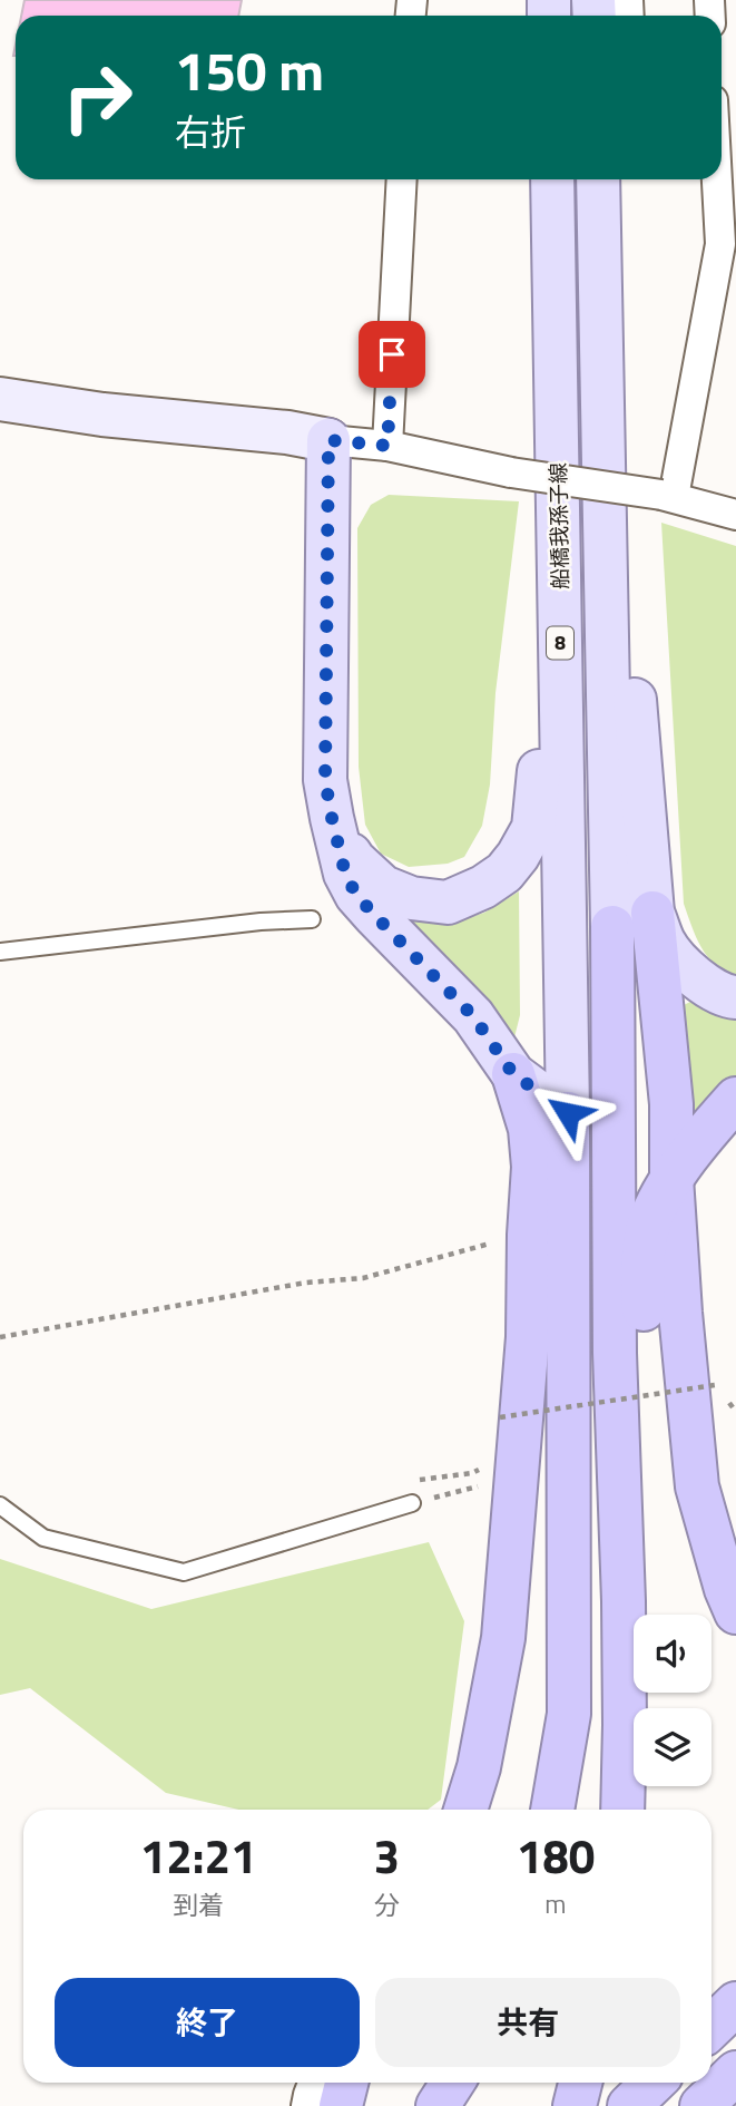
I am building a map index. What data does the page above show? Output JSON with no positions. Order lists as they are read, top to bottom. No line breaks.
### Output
{"streets":{"main road":["船橋我孫子線","8"]},"page":{"turn":["150 m","右折"],"eta":["12:21","到着","3","分","180","m"],"buttons":["終了","共有"]}}
